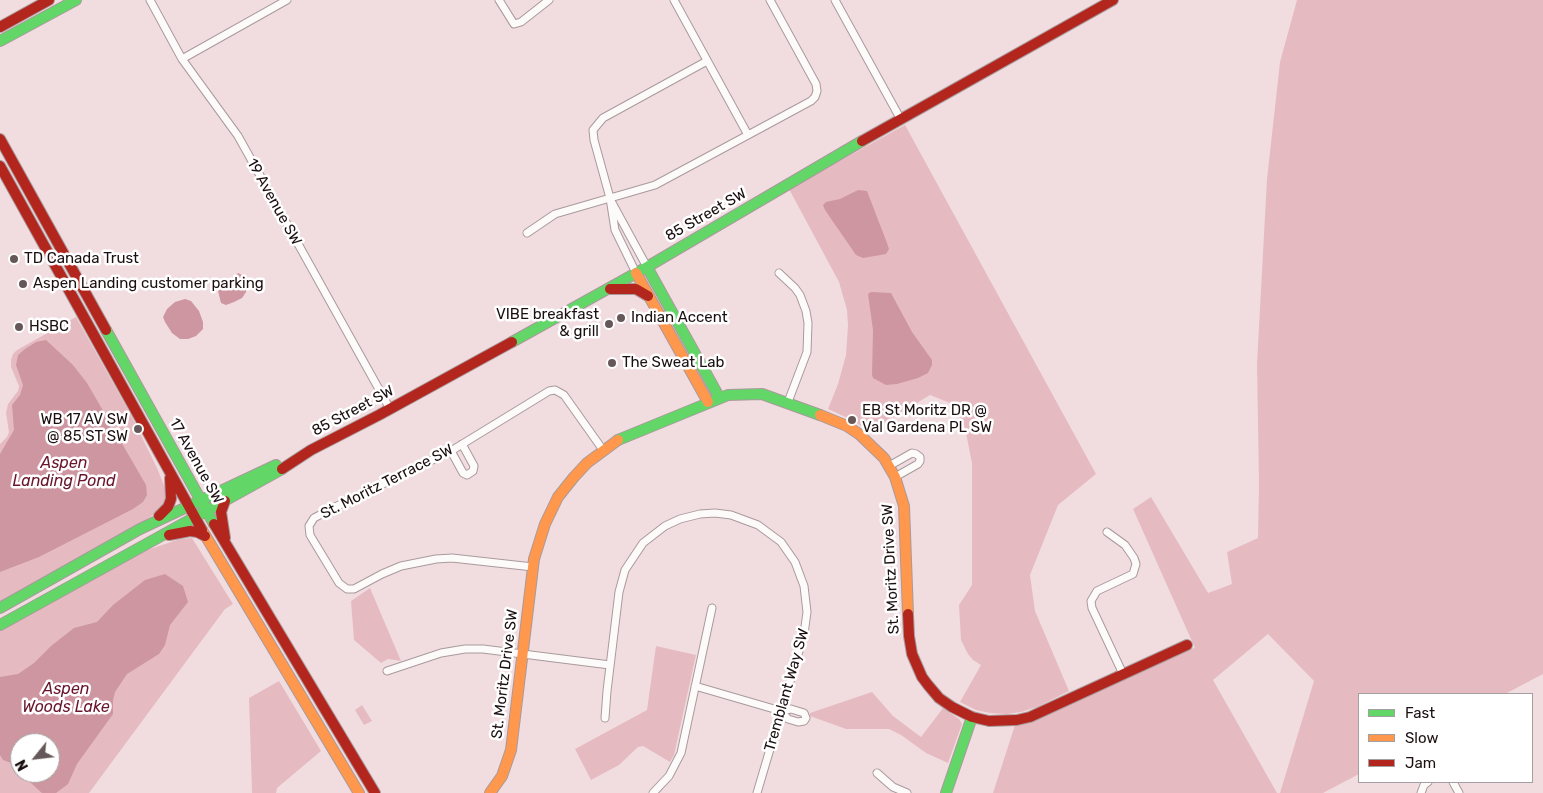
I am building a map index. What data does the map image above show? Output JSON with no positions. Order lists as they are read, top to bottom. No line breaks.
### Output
{"streets":{"street":["19 Avenue SW","85 Street SW","17 Avenue SW","St. Moritz Terrace SW","St. Moritz Drive SW","Tremblant Way SW"]},"crossings":[["19 Avenue SW","85 Street SW"],["85 Street SW","17 Avenue SW"],["St. Moritz Terrace SW","St. Moritz Drive SW"]],"water":["Aspen Landing Pond","Aspen Woods Lake"],"places":["TD Canada Trust","Aspen Landing customer parking","Indian Accent","VIBE breakfast & grill","HSBC","The Sweat Lab","EB St Moritz DR @ Val Gardena PL SW","WB 17 AV SW @ 85 ST SW"],"legend":["Fast","Slow","Jam"],"north":"bottom left"}
